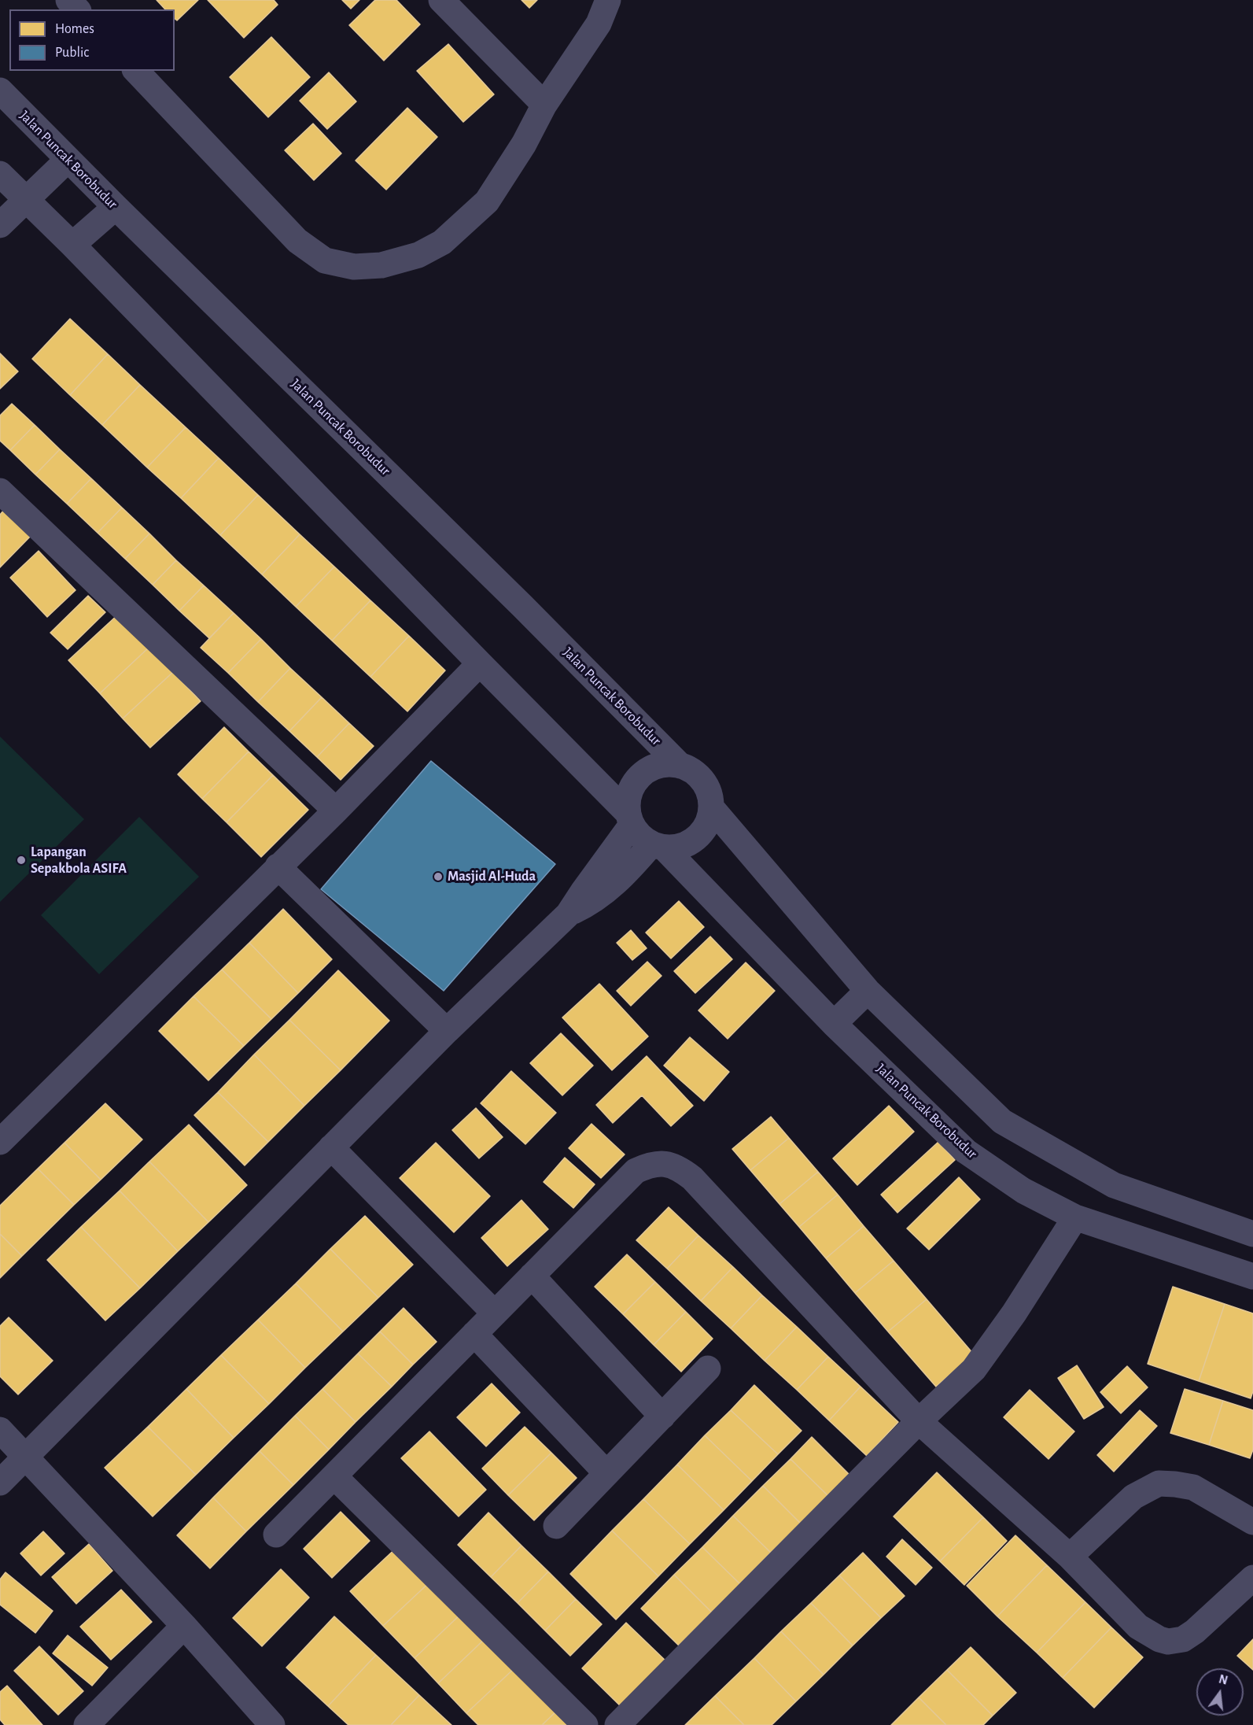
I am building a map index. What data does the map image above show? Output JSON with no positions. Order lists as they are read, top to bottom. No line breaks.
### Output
{"streets":{"street":["Jalan Puncak Borobudur"]},"places":["Lapangan Sepakbola ASIFA","Masjid Al-Huda"],"legend":["Homes","Public"],"north":"top"}
